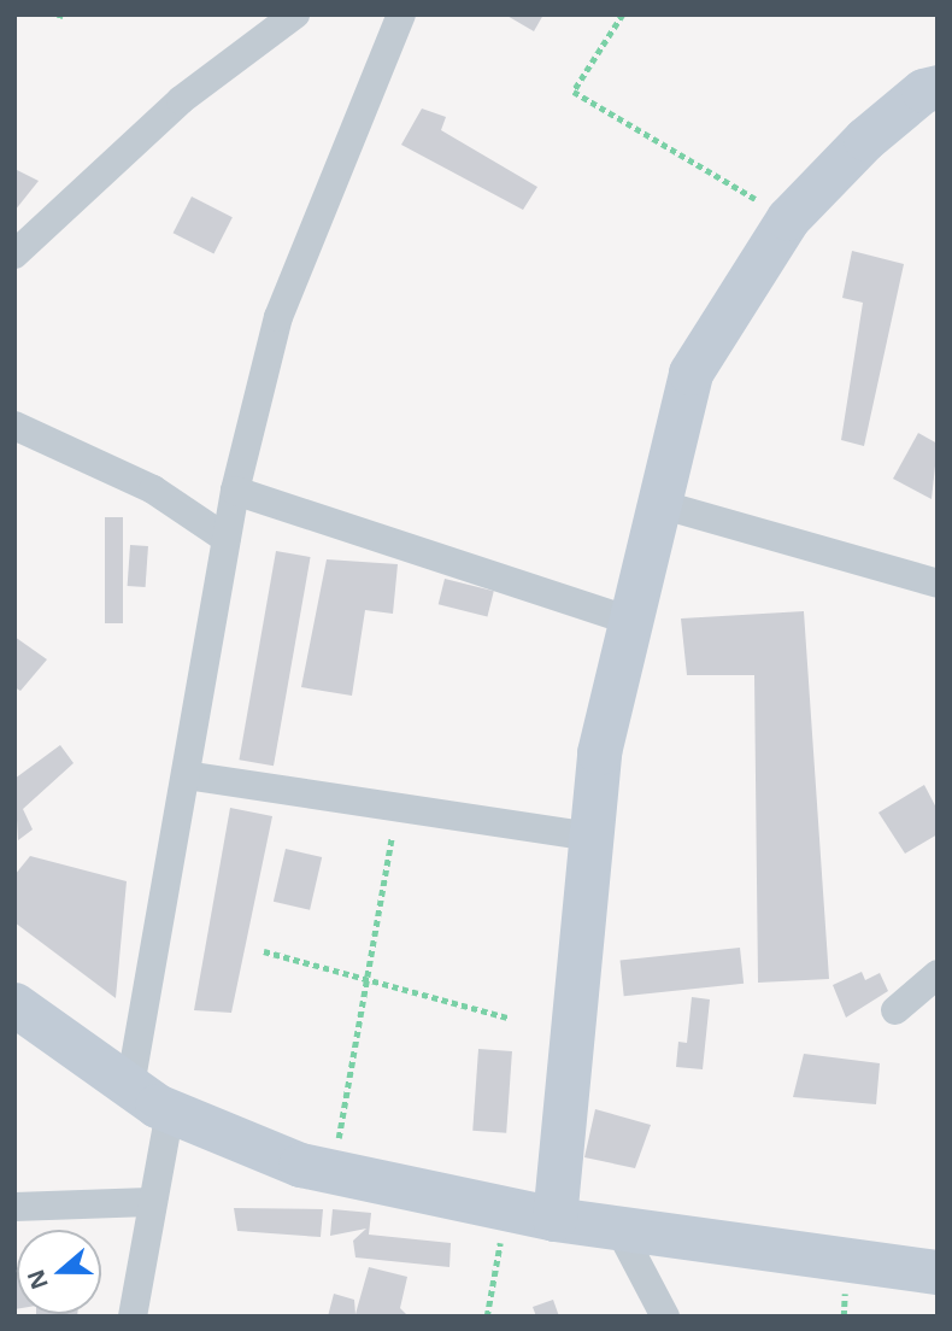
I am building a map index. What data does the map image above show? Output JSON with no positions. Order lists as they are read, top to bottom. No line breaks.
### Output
{"north":"left"}
